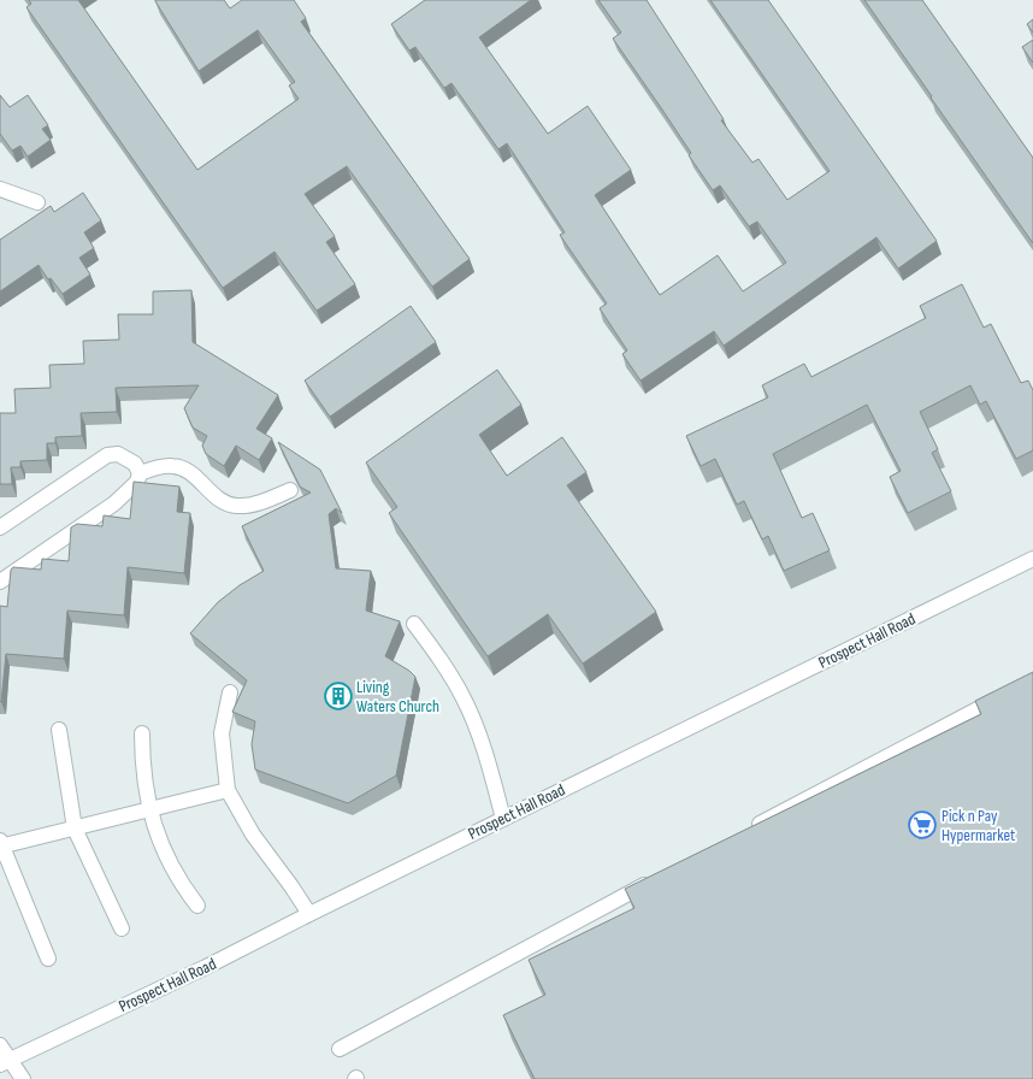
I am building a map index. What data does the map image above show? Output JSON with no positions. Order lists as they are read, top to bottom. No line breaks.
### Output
{"streets":{"street":["Prospect Hall Road"]},"places":{"building":["Living Waters Church"],"supermarket":["Pick n Pay Hypermarket"]}}
